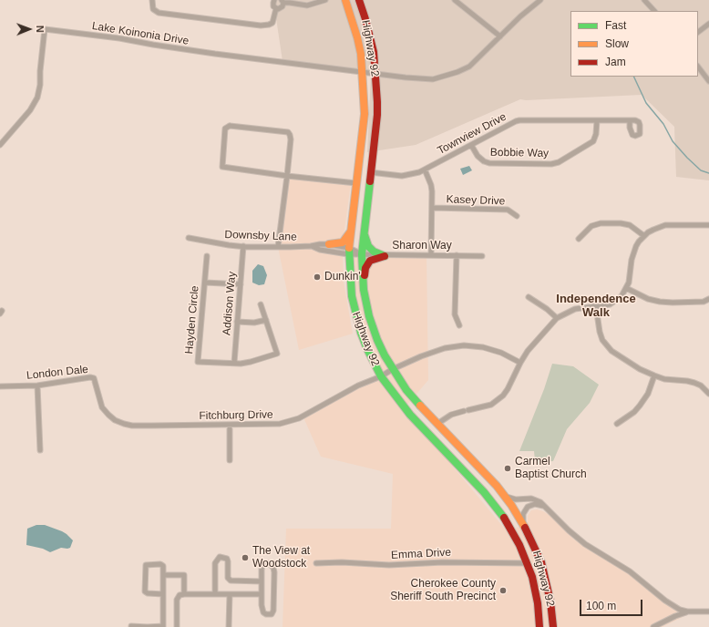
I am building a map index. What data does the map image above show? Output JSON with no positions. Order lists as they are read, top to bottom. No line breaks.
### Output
{"streets":{"main road":["Highway 92"],"street":["Lake Koinonia Drive","Townview Drive","Bobbie Way","Kasey Drive","Downsby Lane","Sharon Way","Addison Way","Hayden Circle","London Dale","Fitchburg Drive","Emma Drive"]},"crossings":[["Lake Koinonia Drive","Highway 92"],["Highway 92","Townview Drive"],["Highway 92","Downsby Lane"],["Highway 92","Sharon Way"],["Highway 92","Fitchburg Drive"],["Highway 92","Emma Drive"],["Townview Drive","Bobbie Way"],["Downsby Lane","Sharon Way"],["Downsby Lane","Addison Way"],["Addison Way","Hayden Circle"],["London Dale","Fitchburg Drive"]],"districts":["Independence Walk"],"places":["Dunkin'","Carmel Baptist Church","The View at Woodstock","Cherokee County Sheriff South Precinct"],"legend":["Fast","Slow","Jam"],"scale_bar":"100 m","north":"right"}
